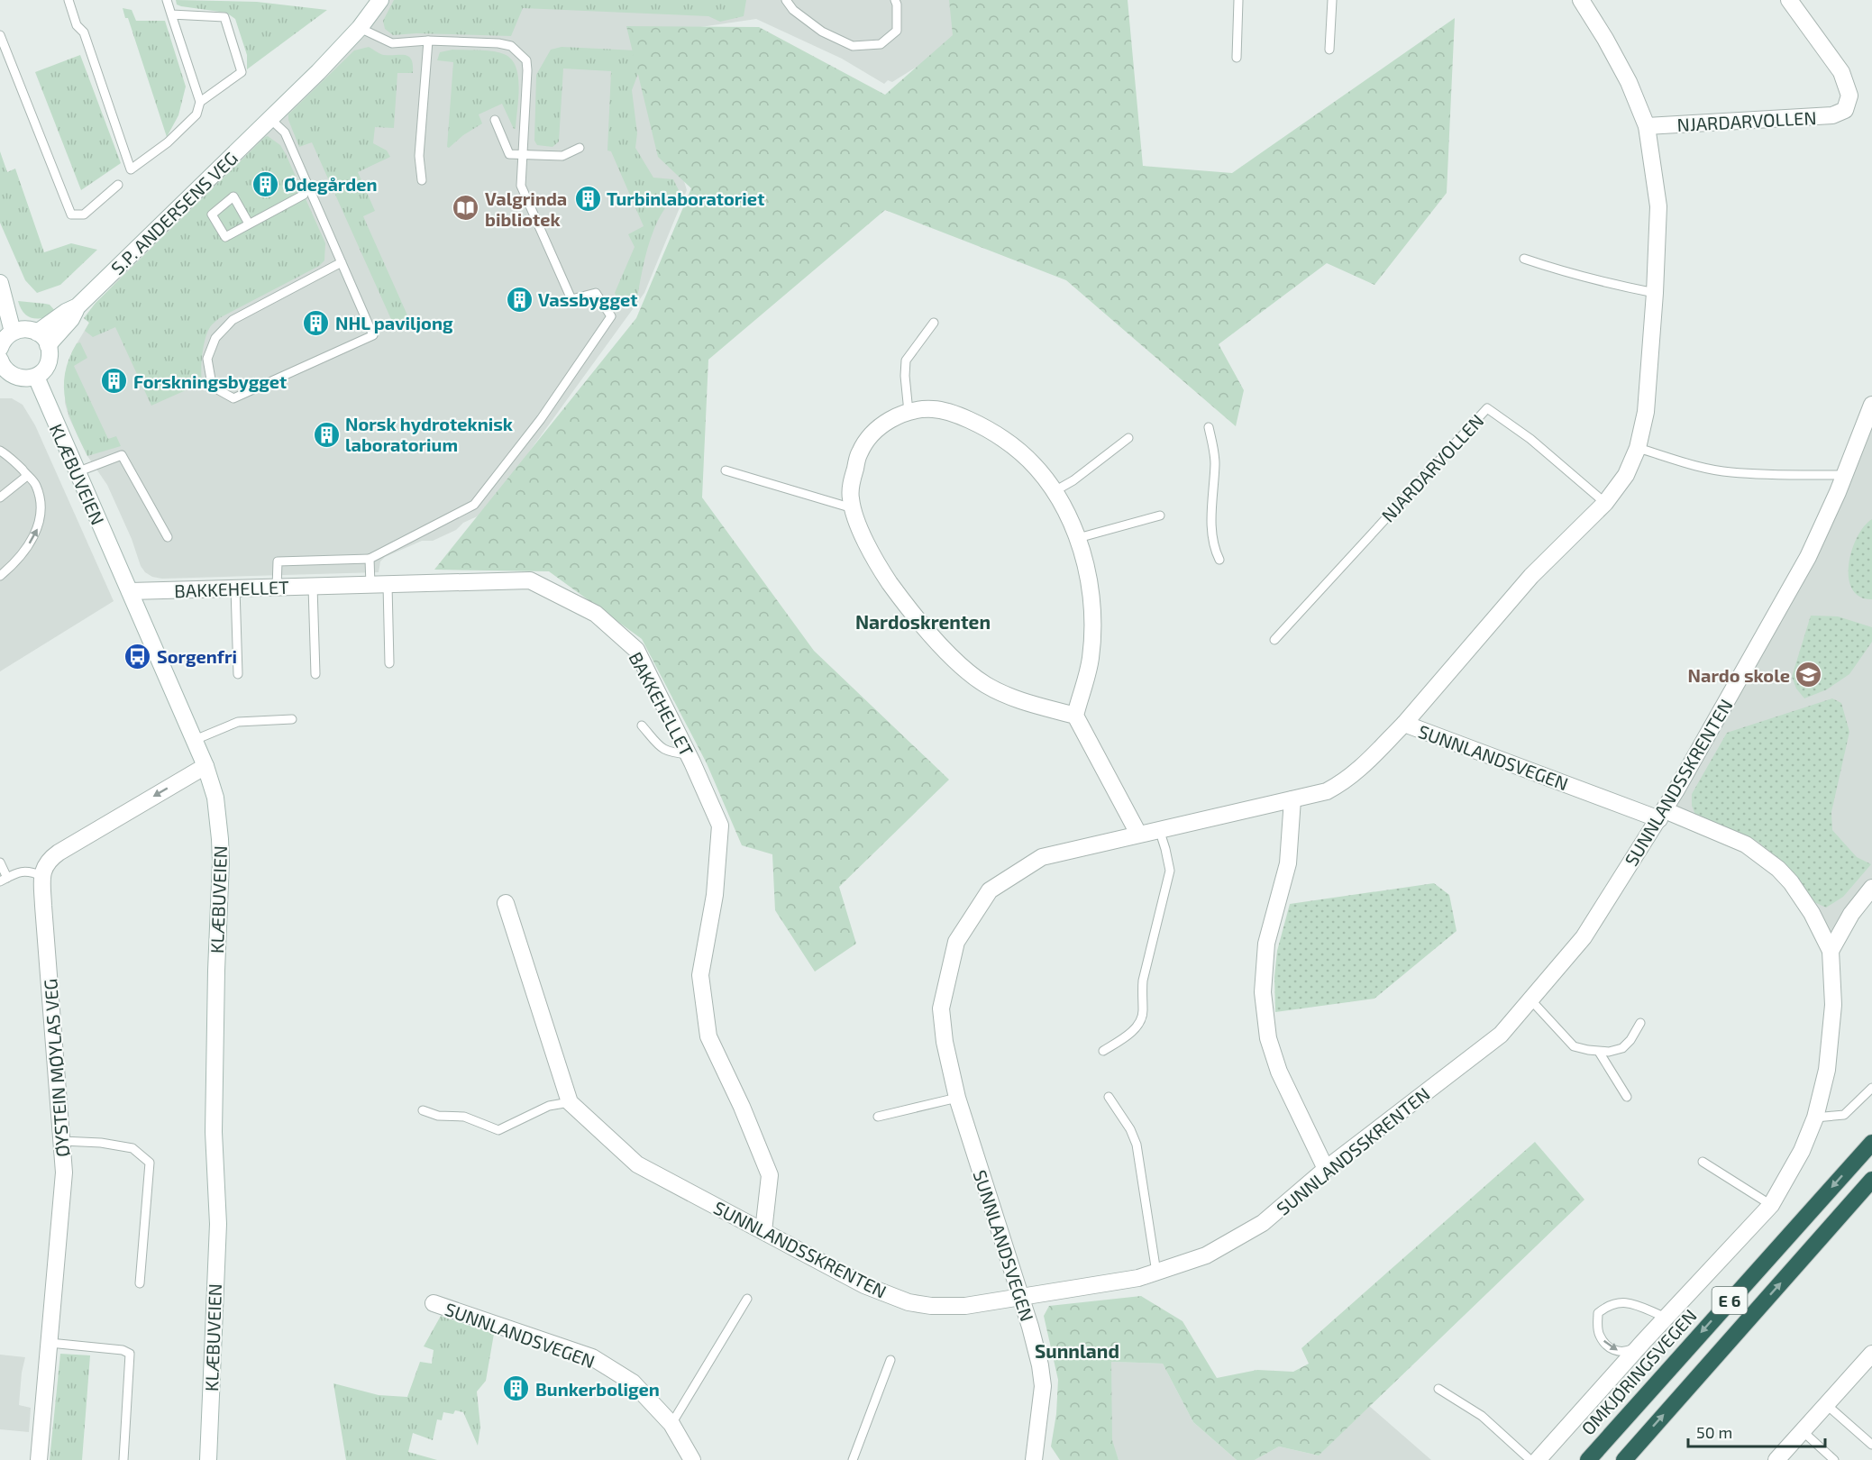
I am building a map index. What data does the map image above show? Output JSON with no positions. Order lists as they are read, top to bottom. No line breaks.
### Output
{"streets":{"highway":["E 6","OMKJØRINGSVEGEN"],"street":["NJARDARVOLLEN","S.P. ANDERSENS VEG","KLÆBUVEIEN","BAKKEHELLET","SUNNLANDSVEGEN","SUNNLANDSSKRENTEN","ØYSTEIN MØYLAS VEG"]},"crossings":[["KLÆBUVEIEN","BAKKEHELLET"],["BAKKEHELLET","SUNNLANDSSKRENTEN"],["SUNNLANDSVEGEN","SUNNLANDSSKRENTEN"]],"districts":["Nardoskrenten","Sunnland"],"places":{"building":["Ødegården","Turbinlaboratoriet","Vassbygget","NHL paviljong","Forskningsbygget","Norsk hydroteknisk laboratorium","Bunkerboligen"],"library":["Valgrinda bibliotek"],"bus stop":["Sorgenfri"],"school or university":["Nardo skole"]},"scale_bar":"50 m"}
